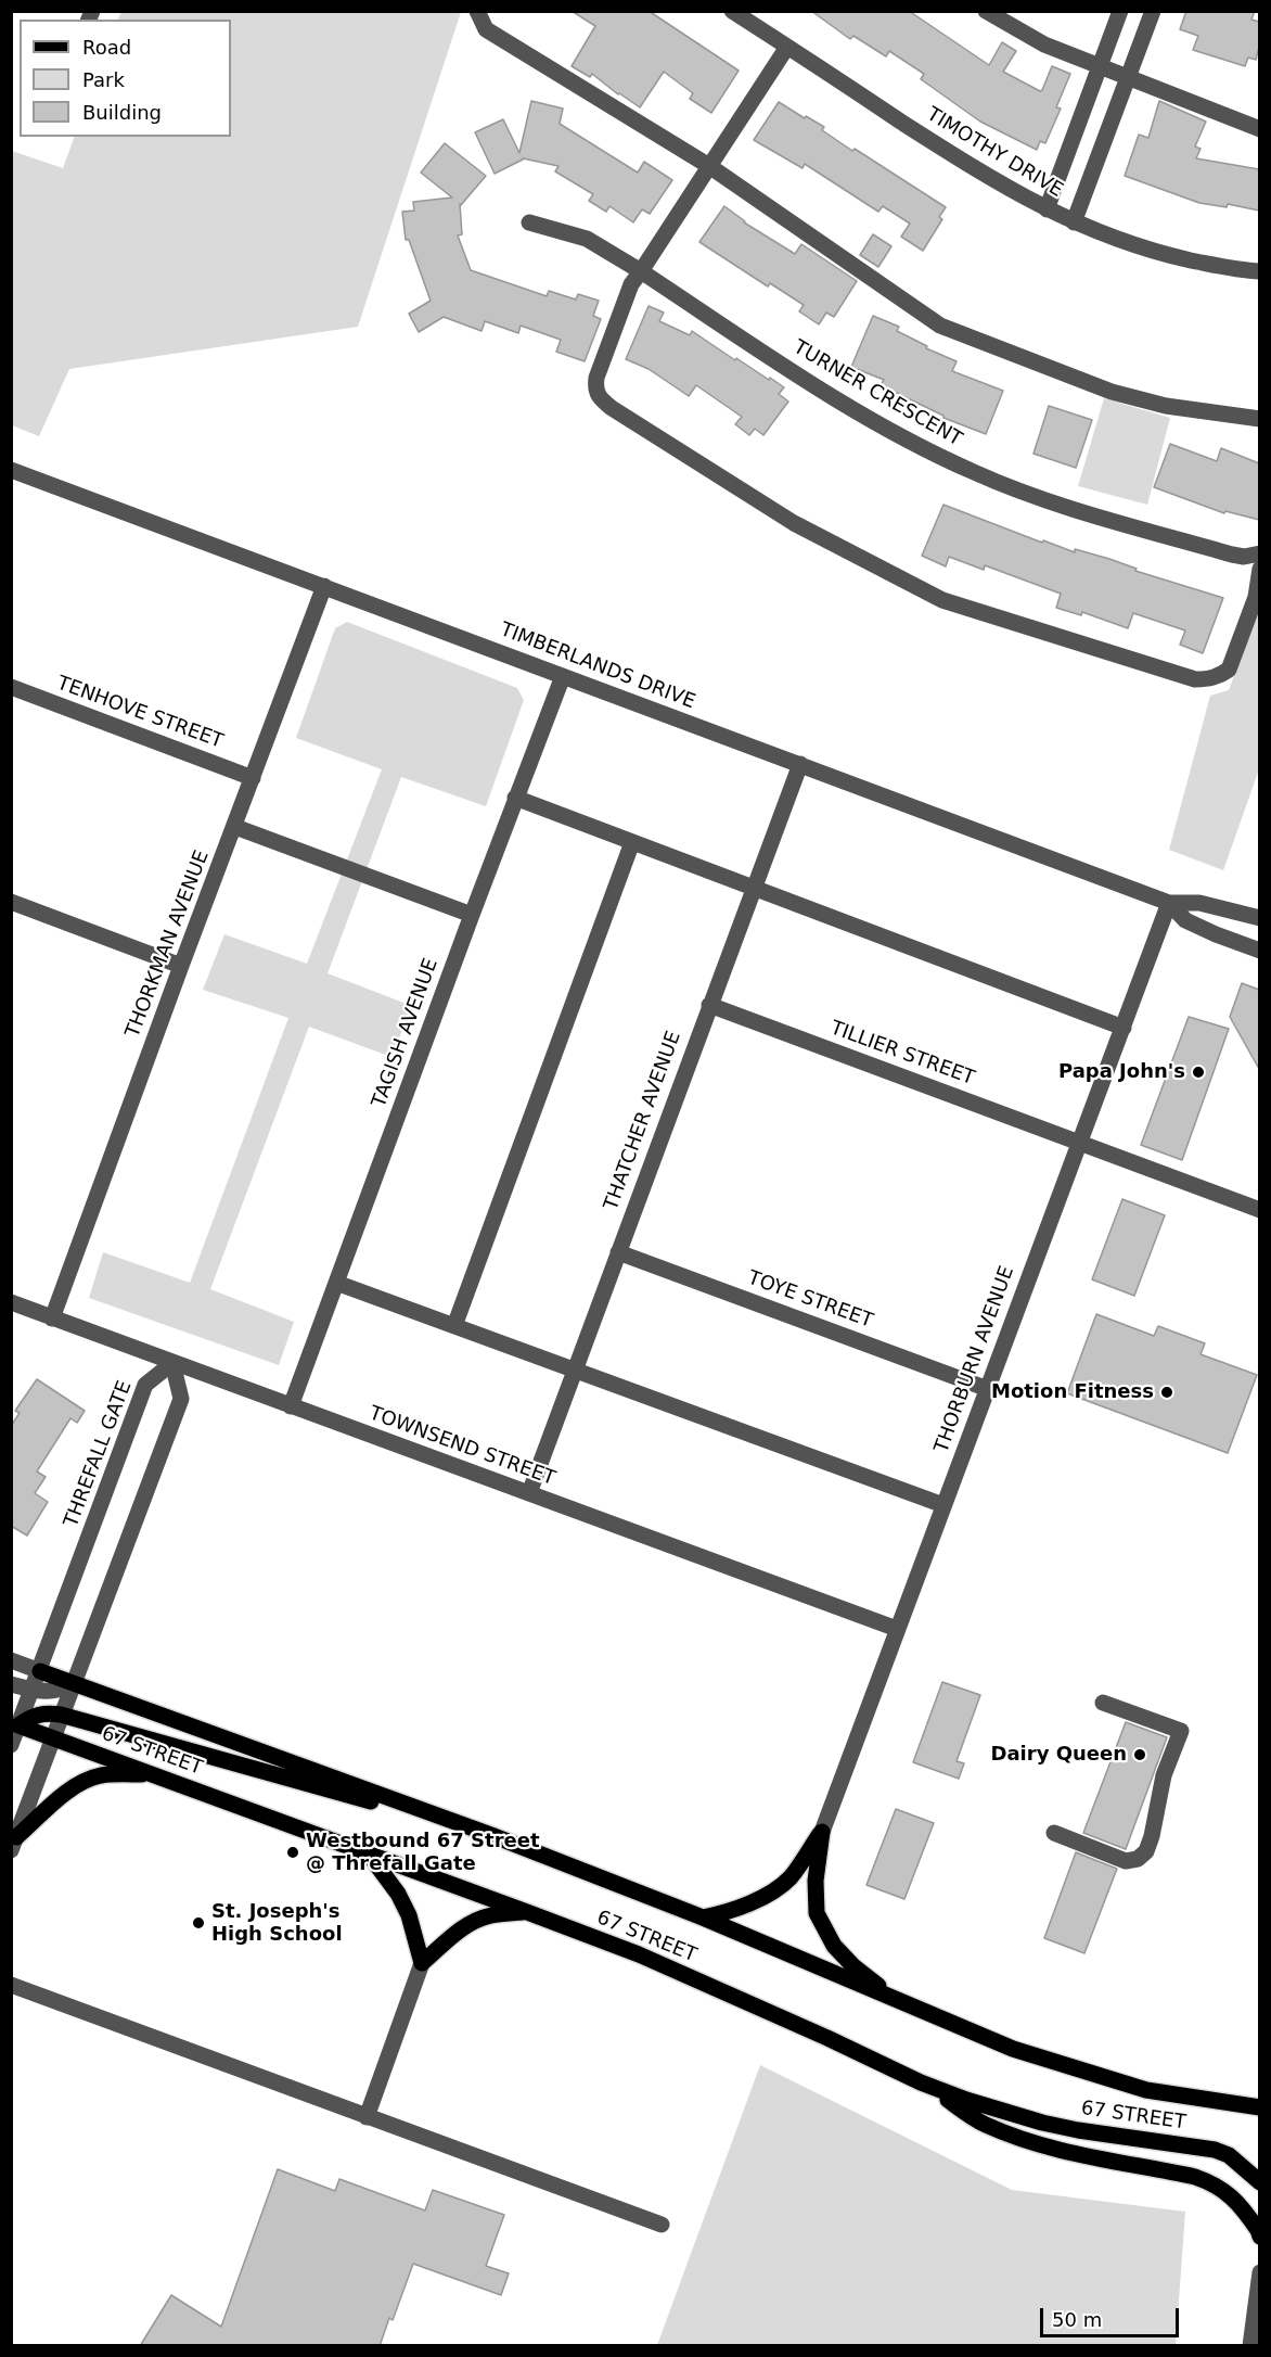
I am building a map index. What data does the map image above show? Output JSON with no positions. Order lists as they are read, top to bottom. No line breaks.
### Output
{"streets":{"main road":["67 STREET"],"street":["TIMOTHY DRIVE","TURNER CRESCENT","TIMBERLANDS DRIVE","TENHOVE STREET","THORKMAN AVENUE","TAGISH AVENUE","TILLIER STREET","THATCHER AVENUE","TOYE STREET","THORBURN AVENUE","TOWNSEND STREET","THREFALL GATE"]},"crossings":[["TIMBERLANDS DRIVE","THORKMAN AVENUE"],["TIMBERLANDS DRIVE","TAGISH AVENUE"],["TIMBERLANDS DRIVE","THATCHER AVENUE"],["TIMBERLANDS DRIVE","THORBURN AVENUE"],["TENHOVE STREET","THORKMAN AVENUE"],["THORKMAN AVENUE","TOWNSEND STREET"],["TAGISH AVENUE","TOWNSEND STREET"],["TILLIER STREET","THATCHER AVENUE"],["TILLIER STREET","THORBURN AVENUE"],["THATCHER AVENUE","TOYE STREET"],["THATCHER AVENUE","TOWNSEND STREET"],["TOYE STREET","THORBURN AVENUE"],["THORBURN AVENUE","TOWNSEND STREET"],["TOWNSEND STREET","THREFALL GATE"],["THREFALL GATE","67 STREET"]],"places":["Papa John's","Motion Fitness","Dairy Queen","Westbound 67 Street @ Threfall Gate","St. Joseph's High School"],"legend":["Road","Park","Building"],"scale_bar":"50 m"}
